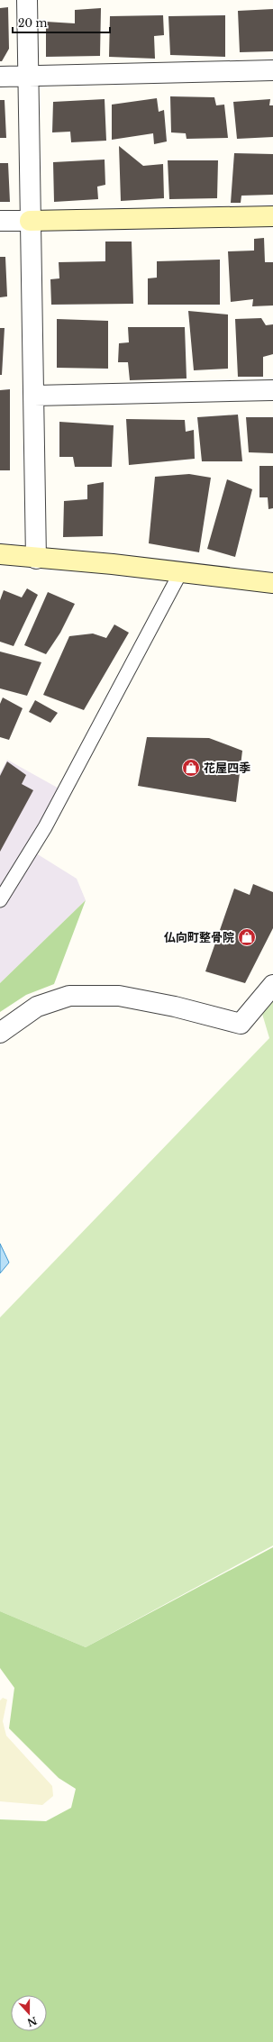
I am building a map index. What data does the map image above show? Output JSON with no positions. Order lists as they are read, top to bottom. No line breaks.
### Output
{"places":{"shop":["花屋四季","仏向町整骨院"]},"scale_bar":"20 m","north":"bottom"}
